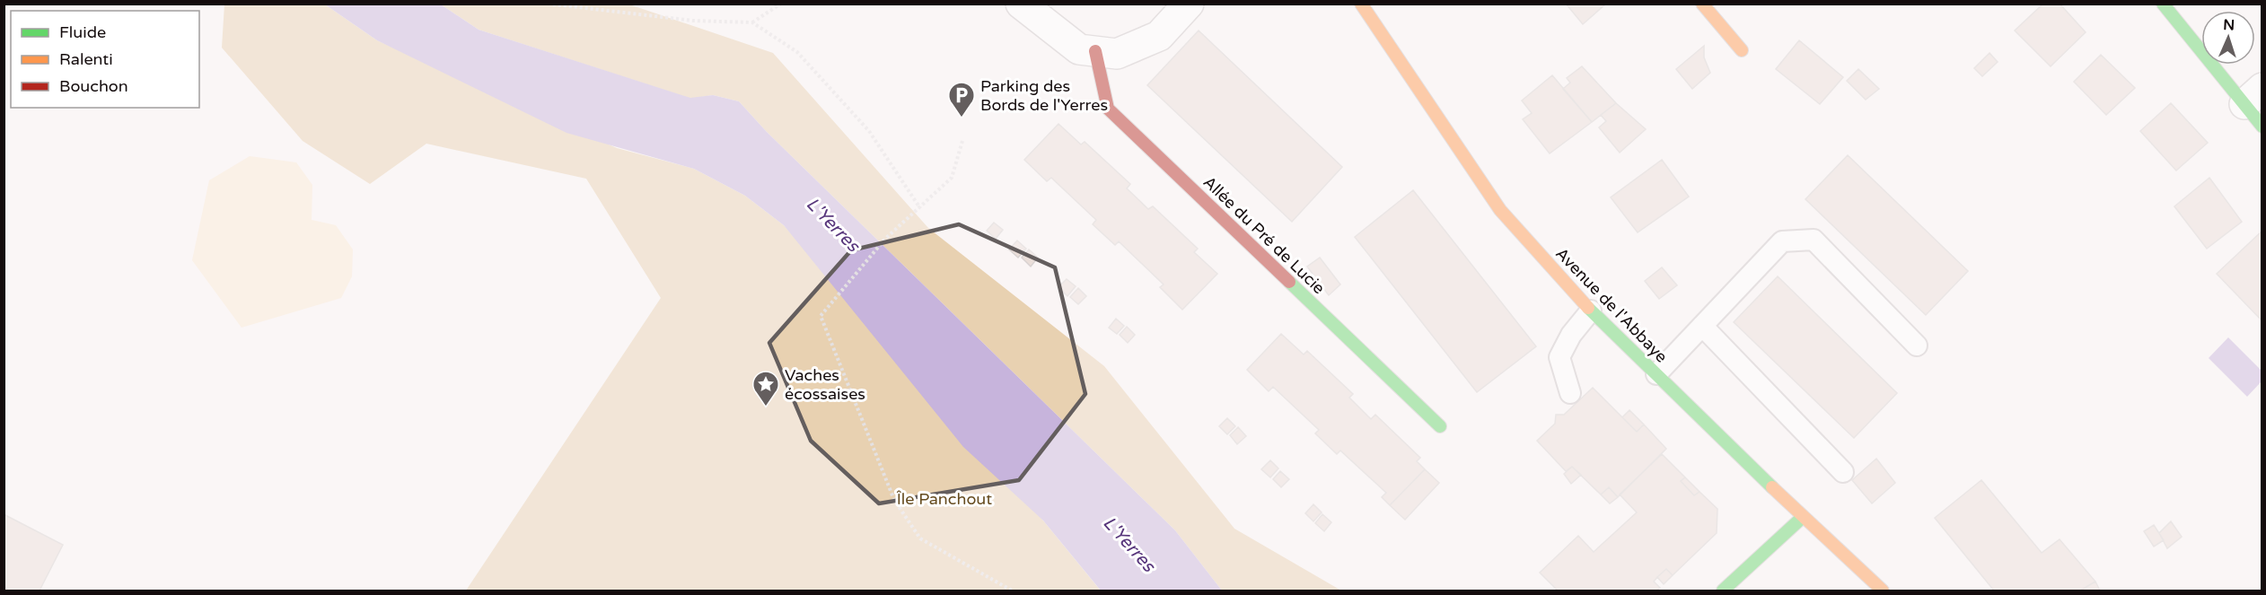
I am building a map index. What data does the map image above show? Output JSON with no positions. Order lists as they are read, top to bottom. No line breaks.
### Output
{"streets":{"street":["Allée du Pré de Lucie","Avenue de l'Abbaye"]},"water":["L'Yerres"],"parks":["Île Panchout"],"places":{"parking":["Parking des Bords de l'Yerres"],"place":["Vaches écossaises"]},"legend":["Fluide","Ralenti","Bouchon"],"north":"top"}
